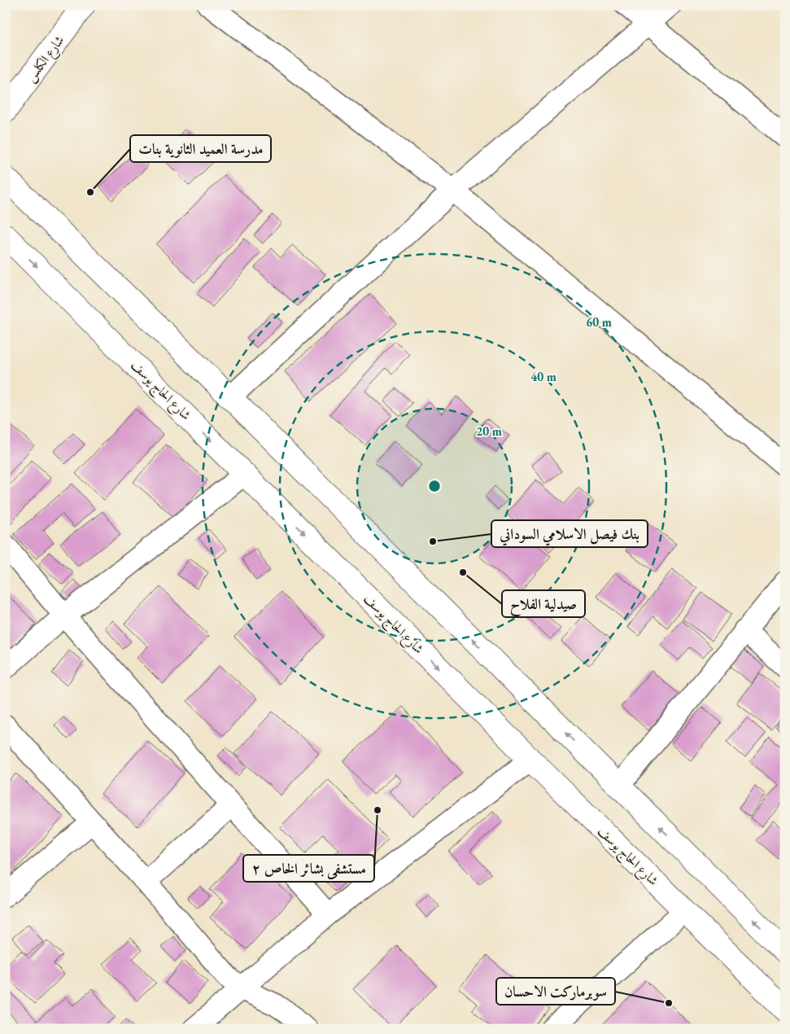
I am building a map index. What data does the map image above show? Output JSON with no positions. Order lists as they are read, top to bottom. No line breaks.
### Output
{"streets":{"main road":["شارع الكلس","شارع الحاج يوسف"]},"places":["مدرسة العميد الثانوية بنات","بنك فيصل الاسلامي السوداني","صيدلية الفلاح","مستشفى بشائر الخاص ٢","سوبرماركت الاحسان"],"rings":["60 m","40 m","20 m"]}
